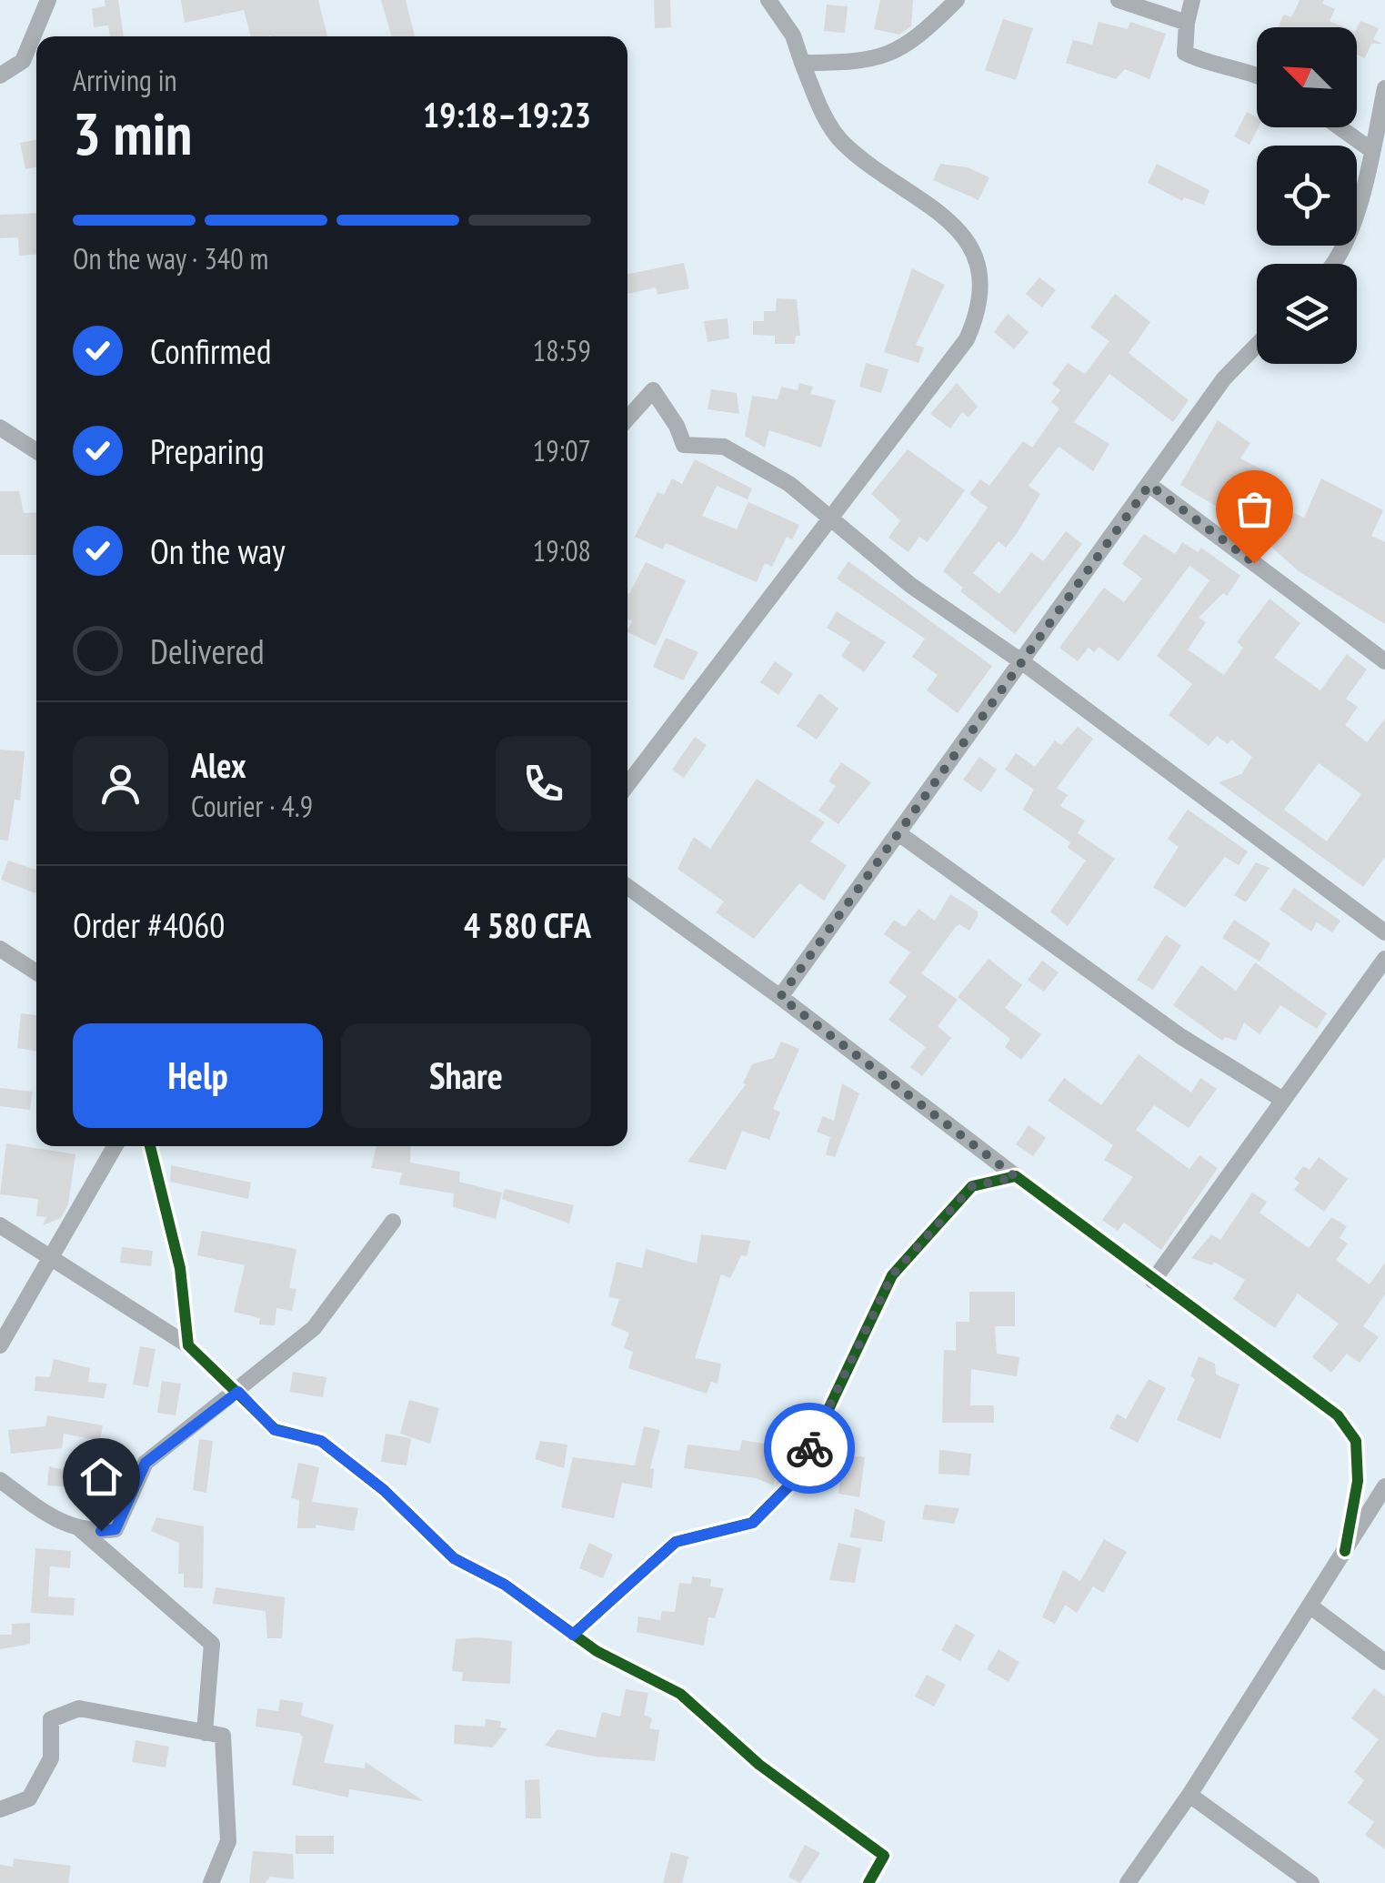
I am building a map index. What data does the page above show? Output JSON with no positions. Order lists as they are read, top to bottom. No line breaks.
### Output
{"north":"top left","page":{"heading":["3 min","Arriving in","19:18–19:23"],"panel":["Alex","Courier · 4.9","Order #4060","4 580 CFA"],"bar":"On the way · 340 m","list":[["Confirmed","18:59"],["Preparing","19:07"],["On the way","19:08"],"Delivered"],"buttons":["Help","Share"]}}
